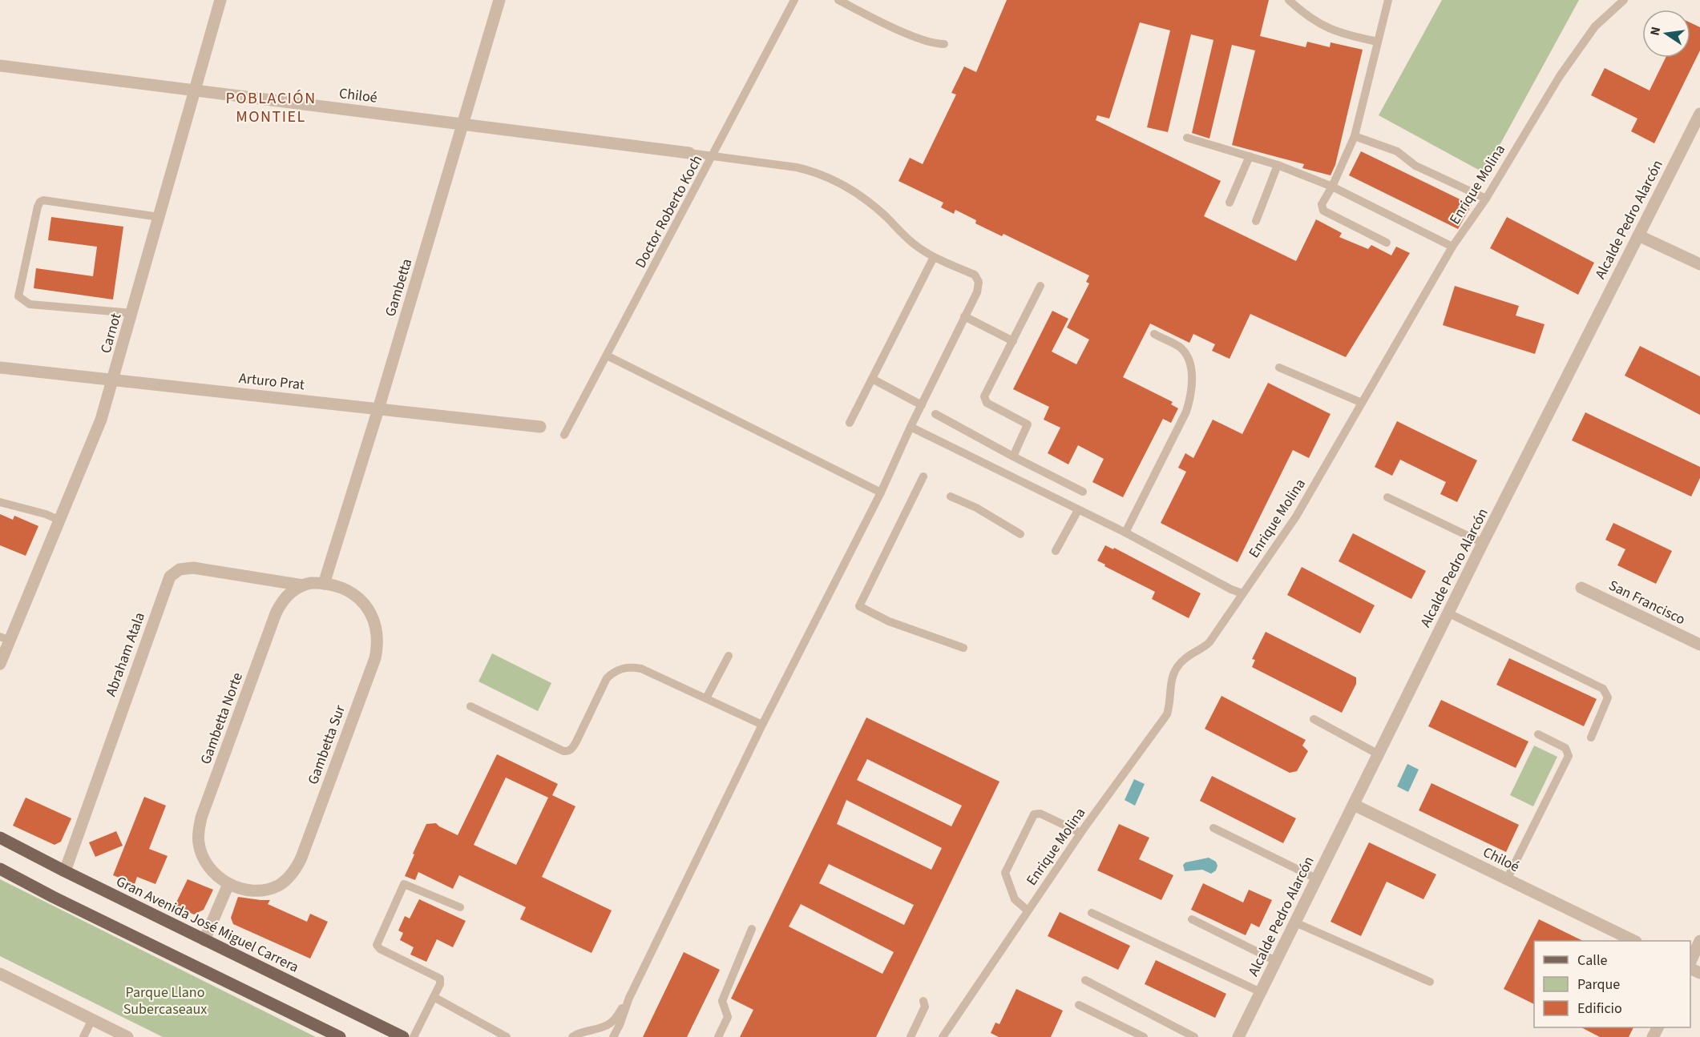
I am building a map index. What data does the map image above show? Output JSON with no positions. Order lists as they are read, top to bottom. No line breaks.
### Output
{"streets":{"main road":["Gran Avenida José Miguel Carrera"],"street":["Chiloé","Alcalde Pedro Alarcón","Gambetta","Carnot","Arturo Prat","San Francisco","Abraham Atala","Gambetta Norte","Gambetta Sur"],"lane":["Enrique Molina","Doctor Roberto Koch"]},"crossings":[["Chiloé","Doctor Roberto Koch"],["Chiloé","Alcalde Pedro Alarcón"],["Chiloé","Gambetta"],["Chiloé","Carnot"],["Gambetta","Arturo Prat"],["Gambetta","Gambetta Sur"],["Carnot","Arturo Prat"],["Abraham Atala","Gambetta Norte"],["Abraham Atala","Gran Avenida José Miguel Carrera"],["Gambetta Norte","Gambetta Sur"]],"districts":["POBLACIÓN MONTIEL"],"parks":["Parque Llano Subercaseaux"],"legend":["Calle","Parque","Edificio"],"north":"left"}
